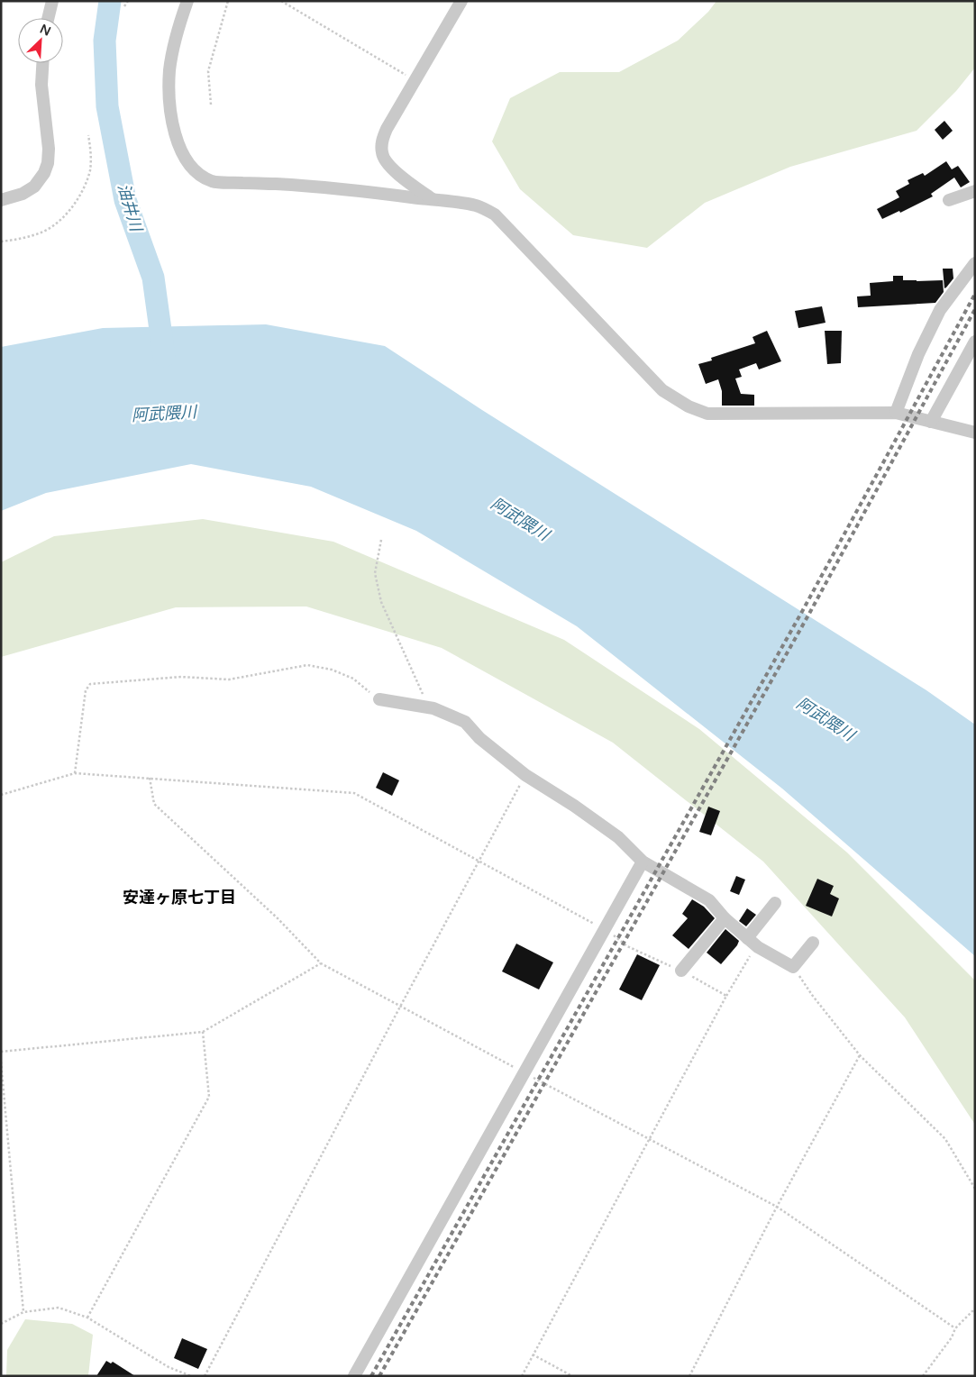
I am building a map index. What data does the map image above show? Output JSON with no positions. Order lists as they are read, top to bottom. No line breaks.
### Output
{"districts":["安達ヶ原七丁目"],"water":["油井川","阿武隈川"],"north":"top right"}
